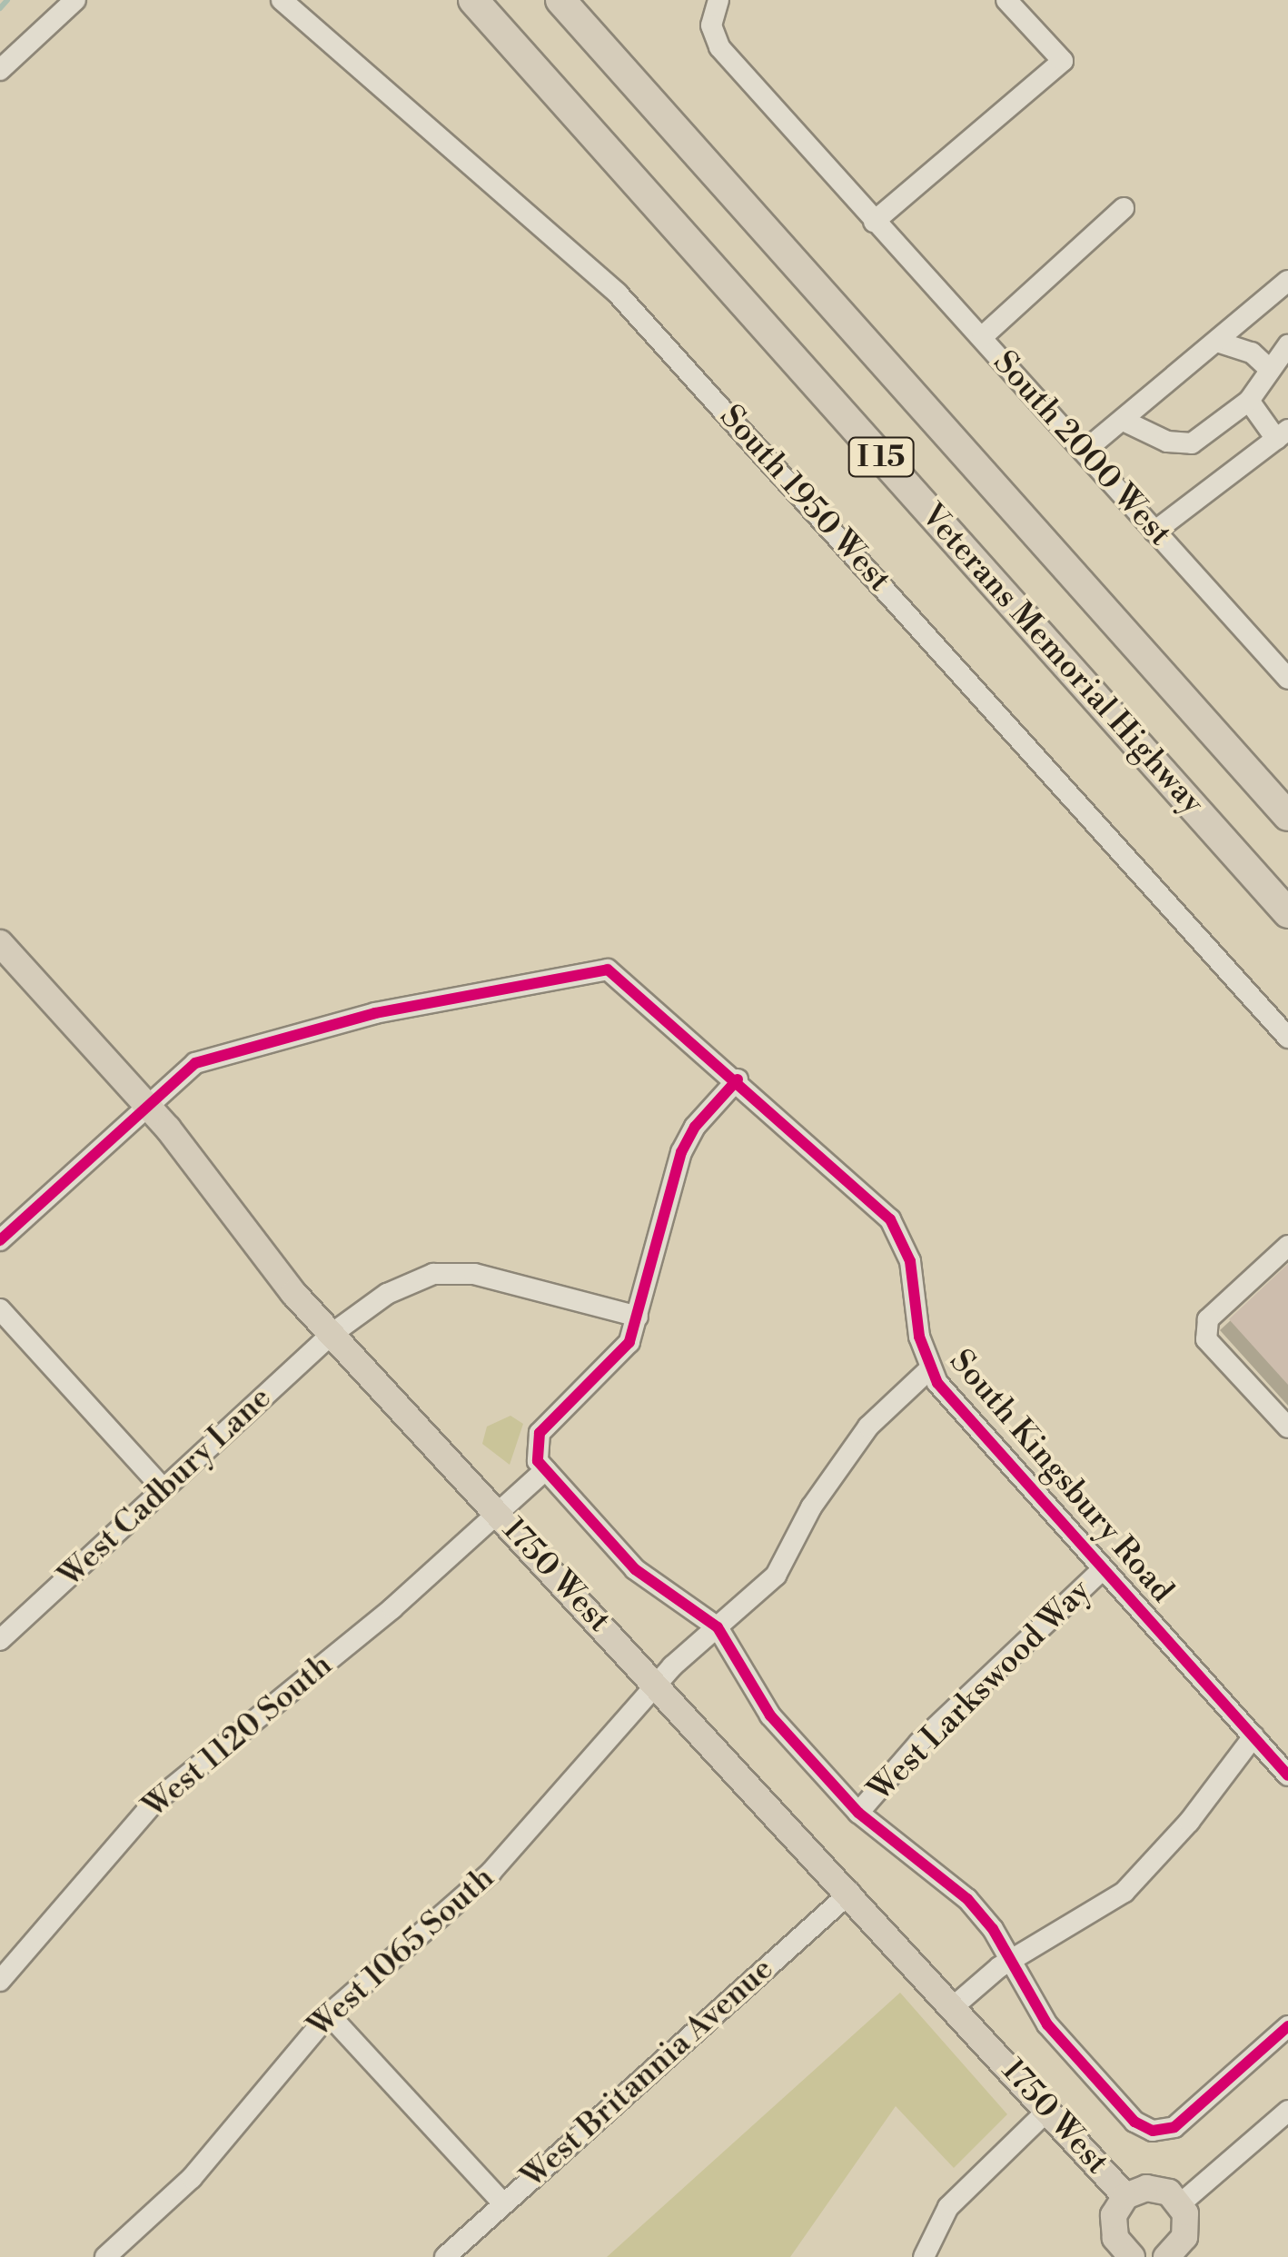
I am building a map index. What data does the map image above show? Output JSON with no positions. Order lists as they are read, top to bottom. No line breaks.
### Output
{"streets":{"highway":["I 15","Veterans Memorial Highway"],"main road":["1750 West"],"street":["South 2000 West","South 1950 West","South Kingsbury Road","West Cadbury Lane","West Larkswood Way","West 1120 South","West 1065 South","West Britannia Avenue"]},"crossings":[["South Kingsbury Road","1750 West"],["South Kingsbury Road","West Larkswood Way"],["South Kingsbury Road","West 1065 South"],["West Cadbury Lane","1750 West"],["1750 West","West 1120 South"],["1750 West","West 1065 South"],["1750 West","West Britannia Avenue"]]}
